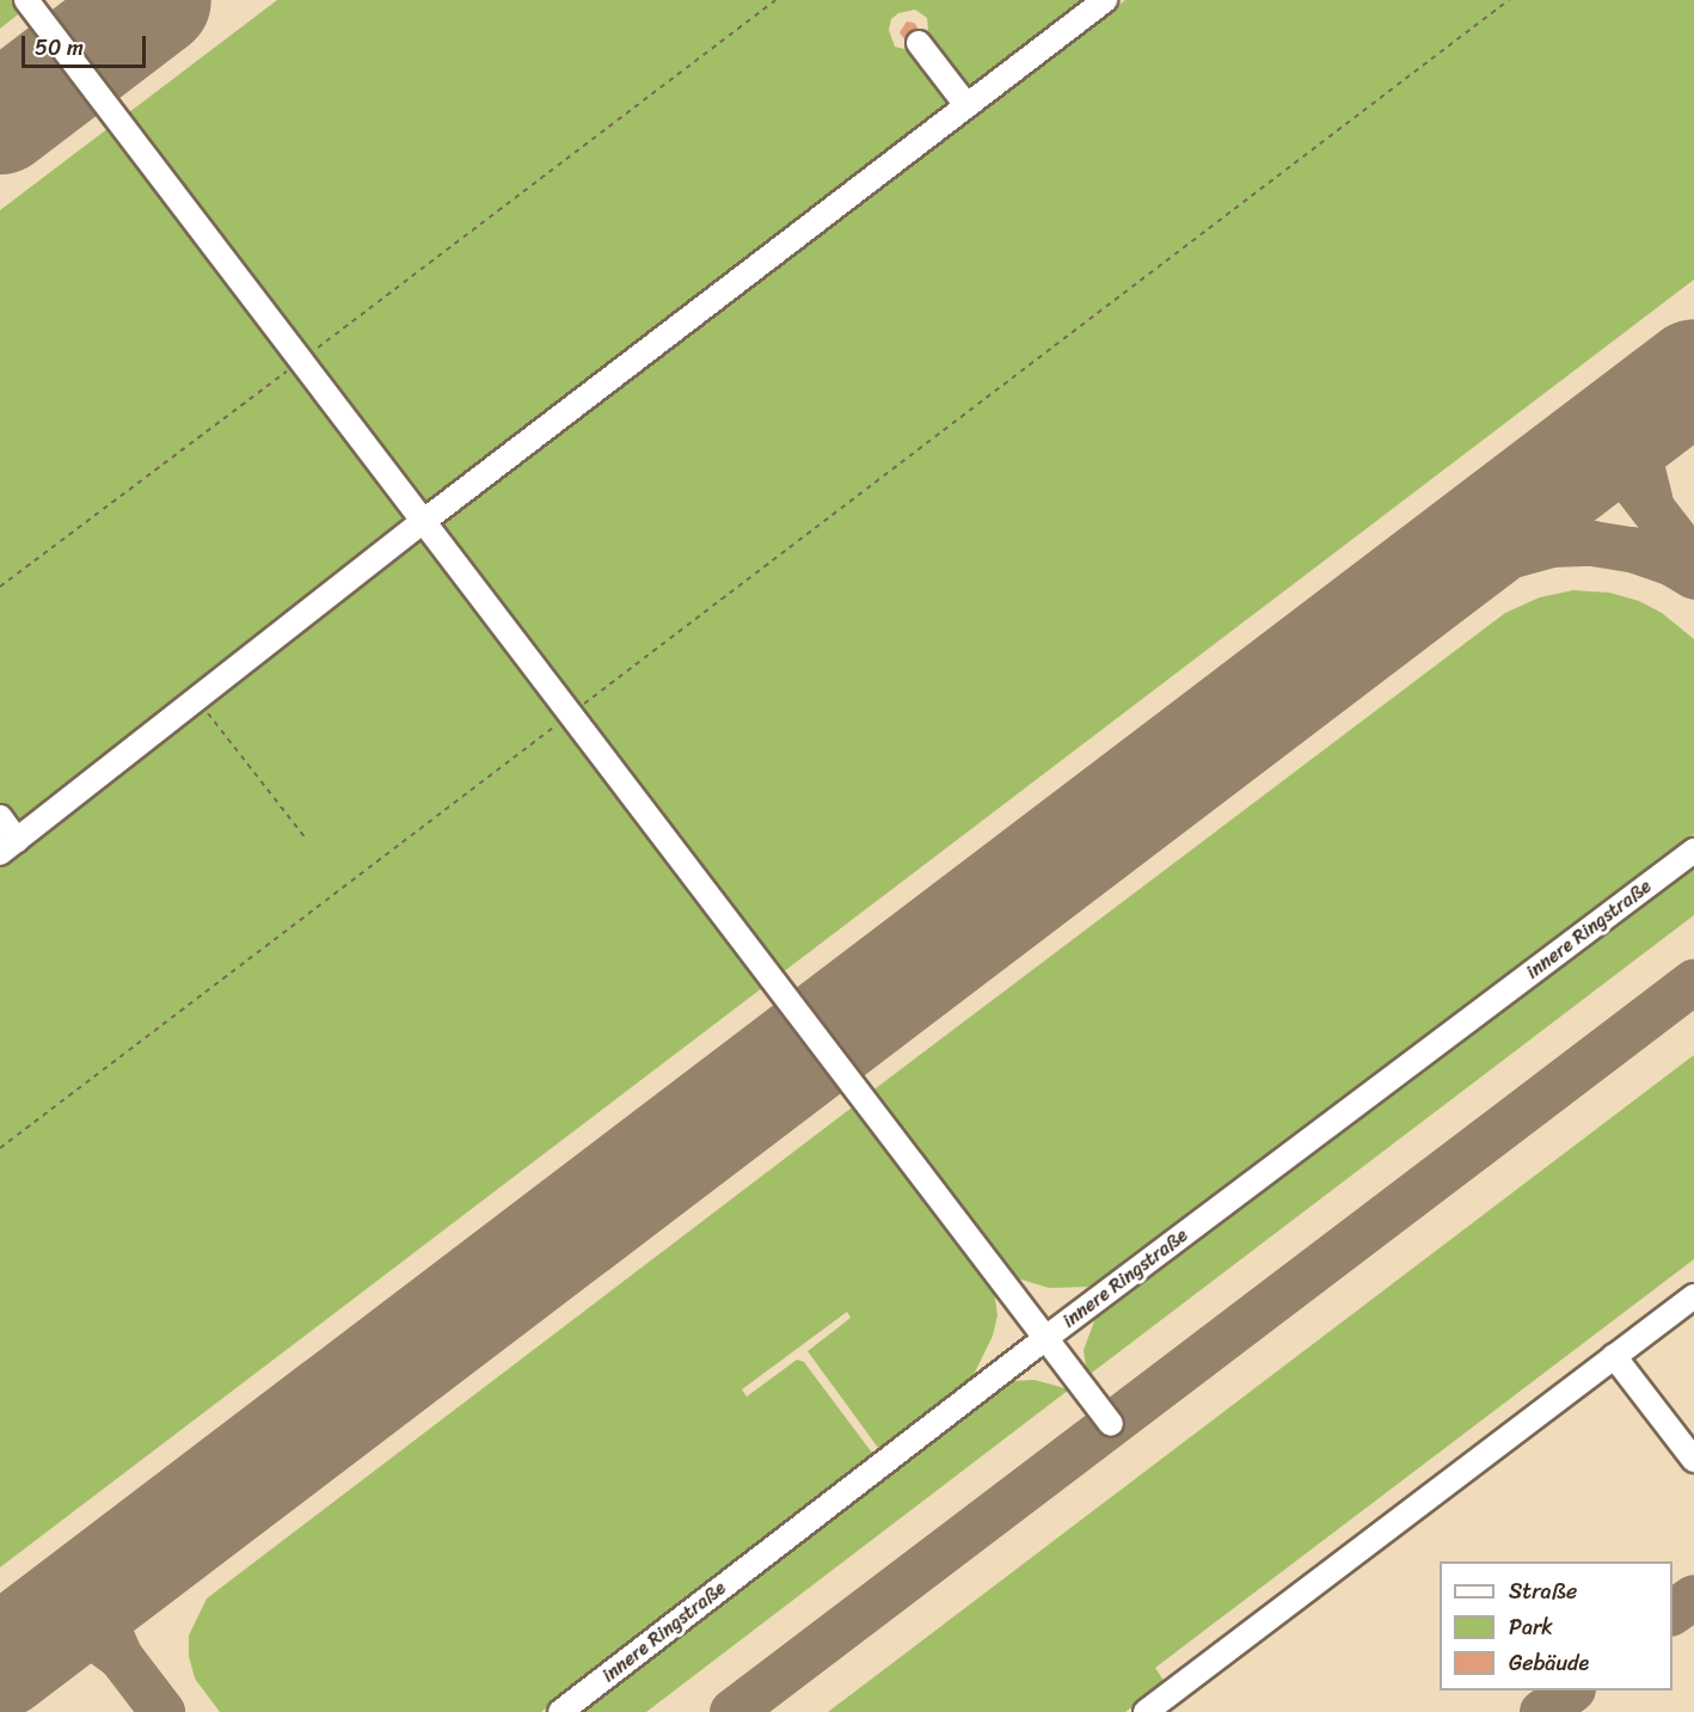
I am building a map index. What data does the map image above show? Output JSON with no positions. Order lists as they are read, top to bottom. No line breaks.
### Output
{"streets":{"lane":["innere Ringstraße"]},"legend":["Straße","Park","Gebäude"],"scale_bar":"50 m"}
